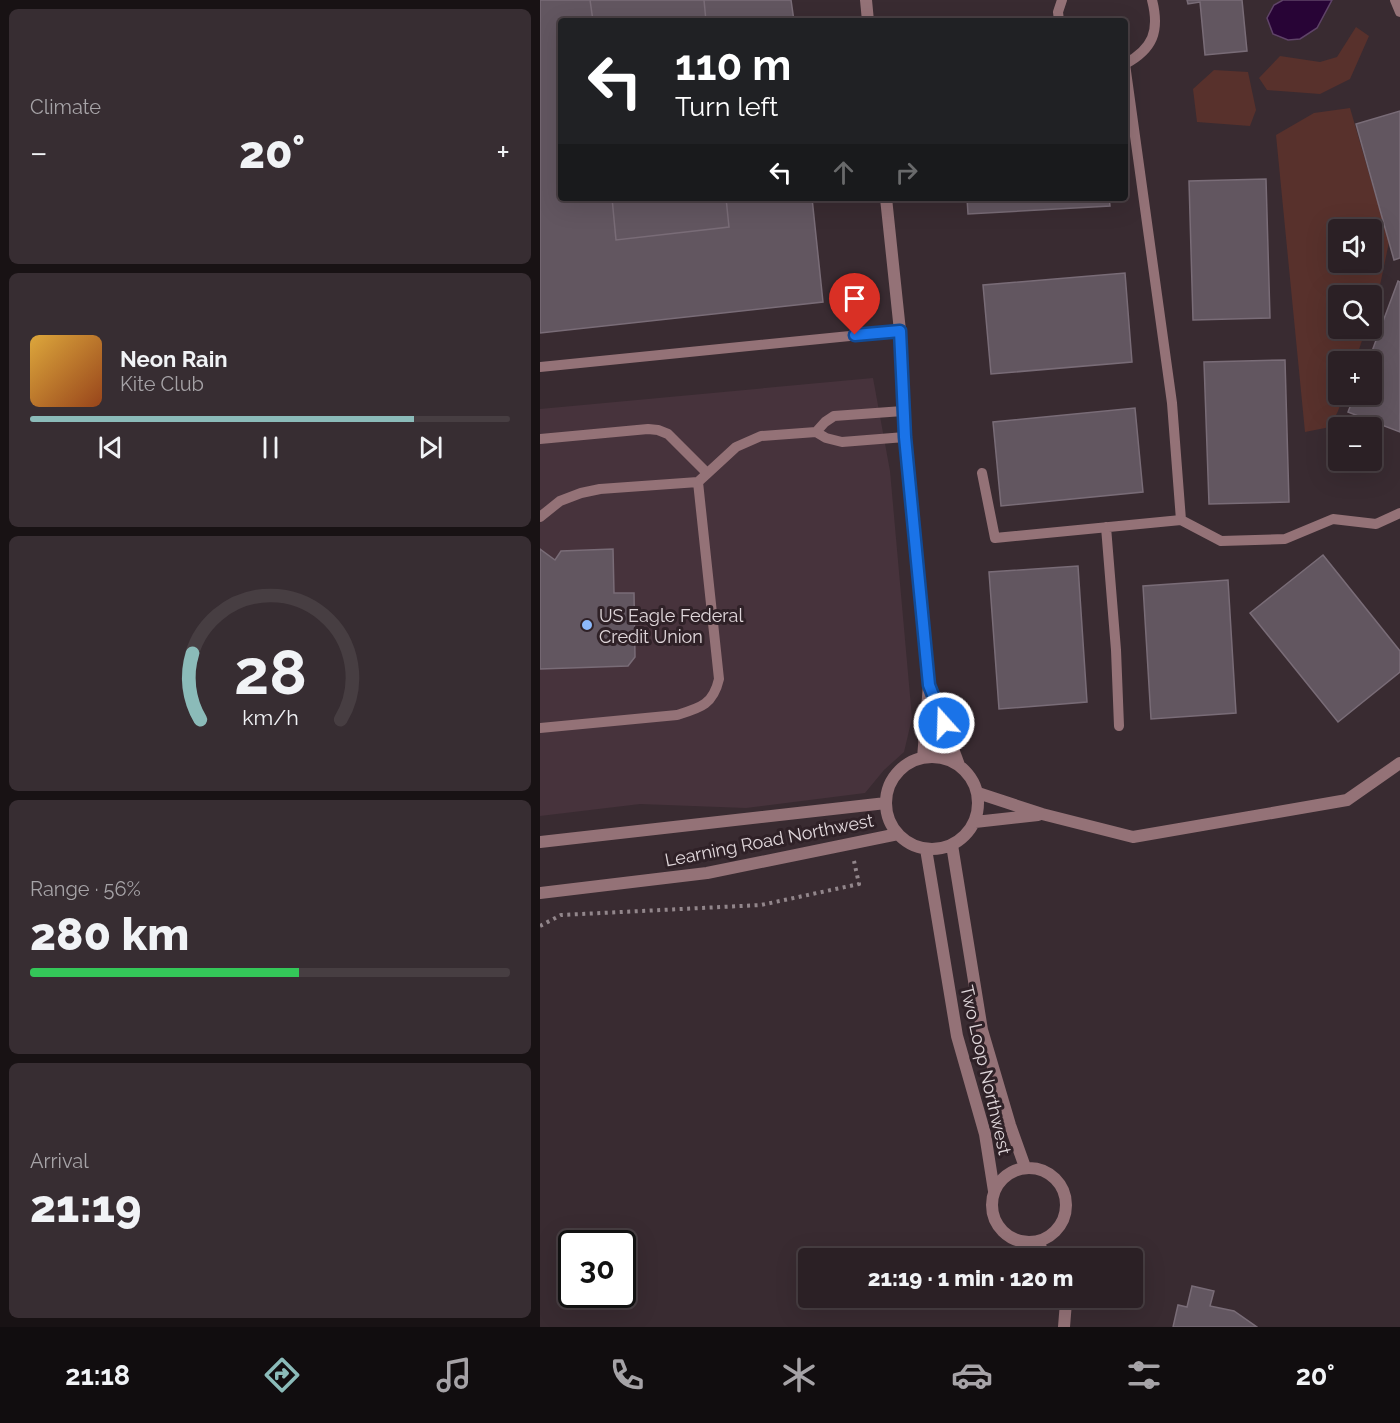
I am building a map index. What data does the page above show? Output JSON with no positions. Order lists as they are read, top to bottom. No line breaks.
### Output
{"streets":{"street":["Learning Road Northwest","Two Loop Northwest"]},"crossings":[["Learning Road Northwest","Two Loop Northwest"]],"places":["US Eagle Federal Credit Union"],"page":{"tile":["Climate",["Range · 56%","280 km"],["Arrival","21:19"]],"turn":["110 m","Turn left"],"heat":["−","20°","+"],"map_buttons":["+","−"],"song":["Neon Rain","Kite Club"],"limit":"30","trip":"21:19 · 1 min · 120 m","tabs":["21:18","20°"],"gauge":["28","km/h"]}}
